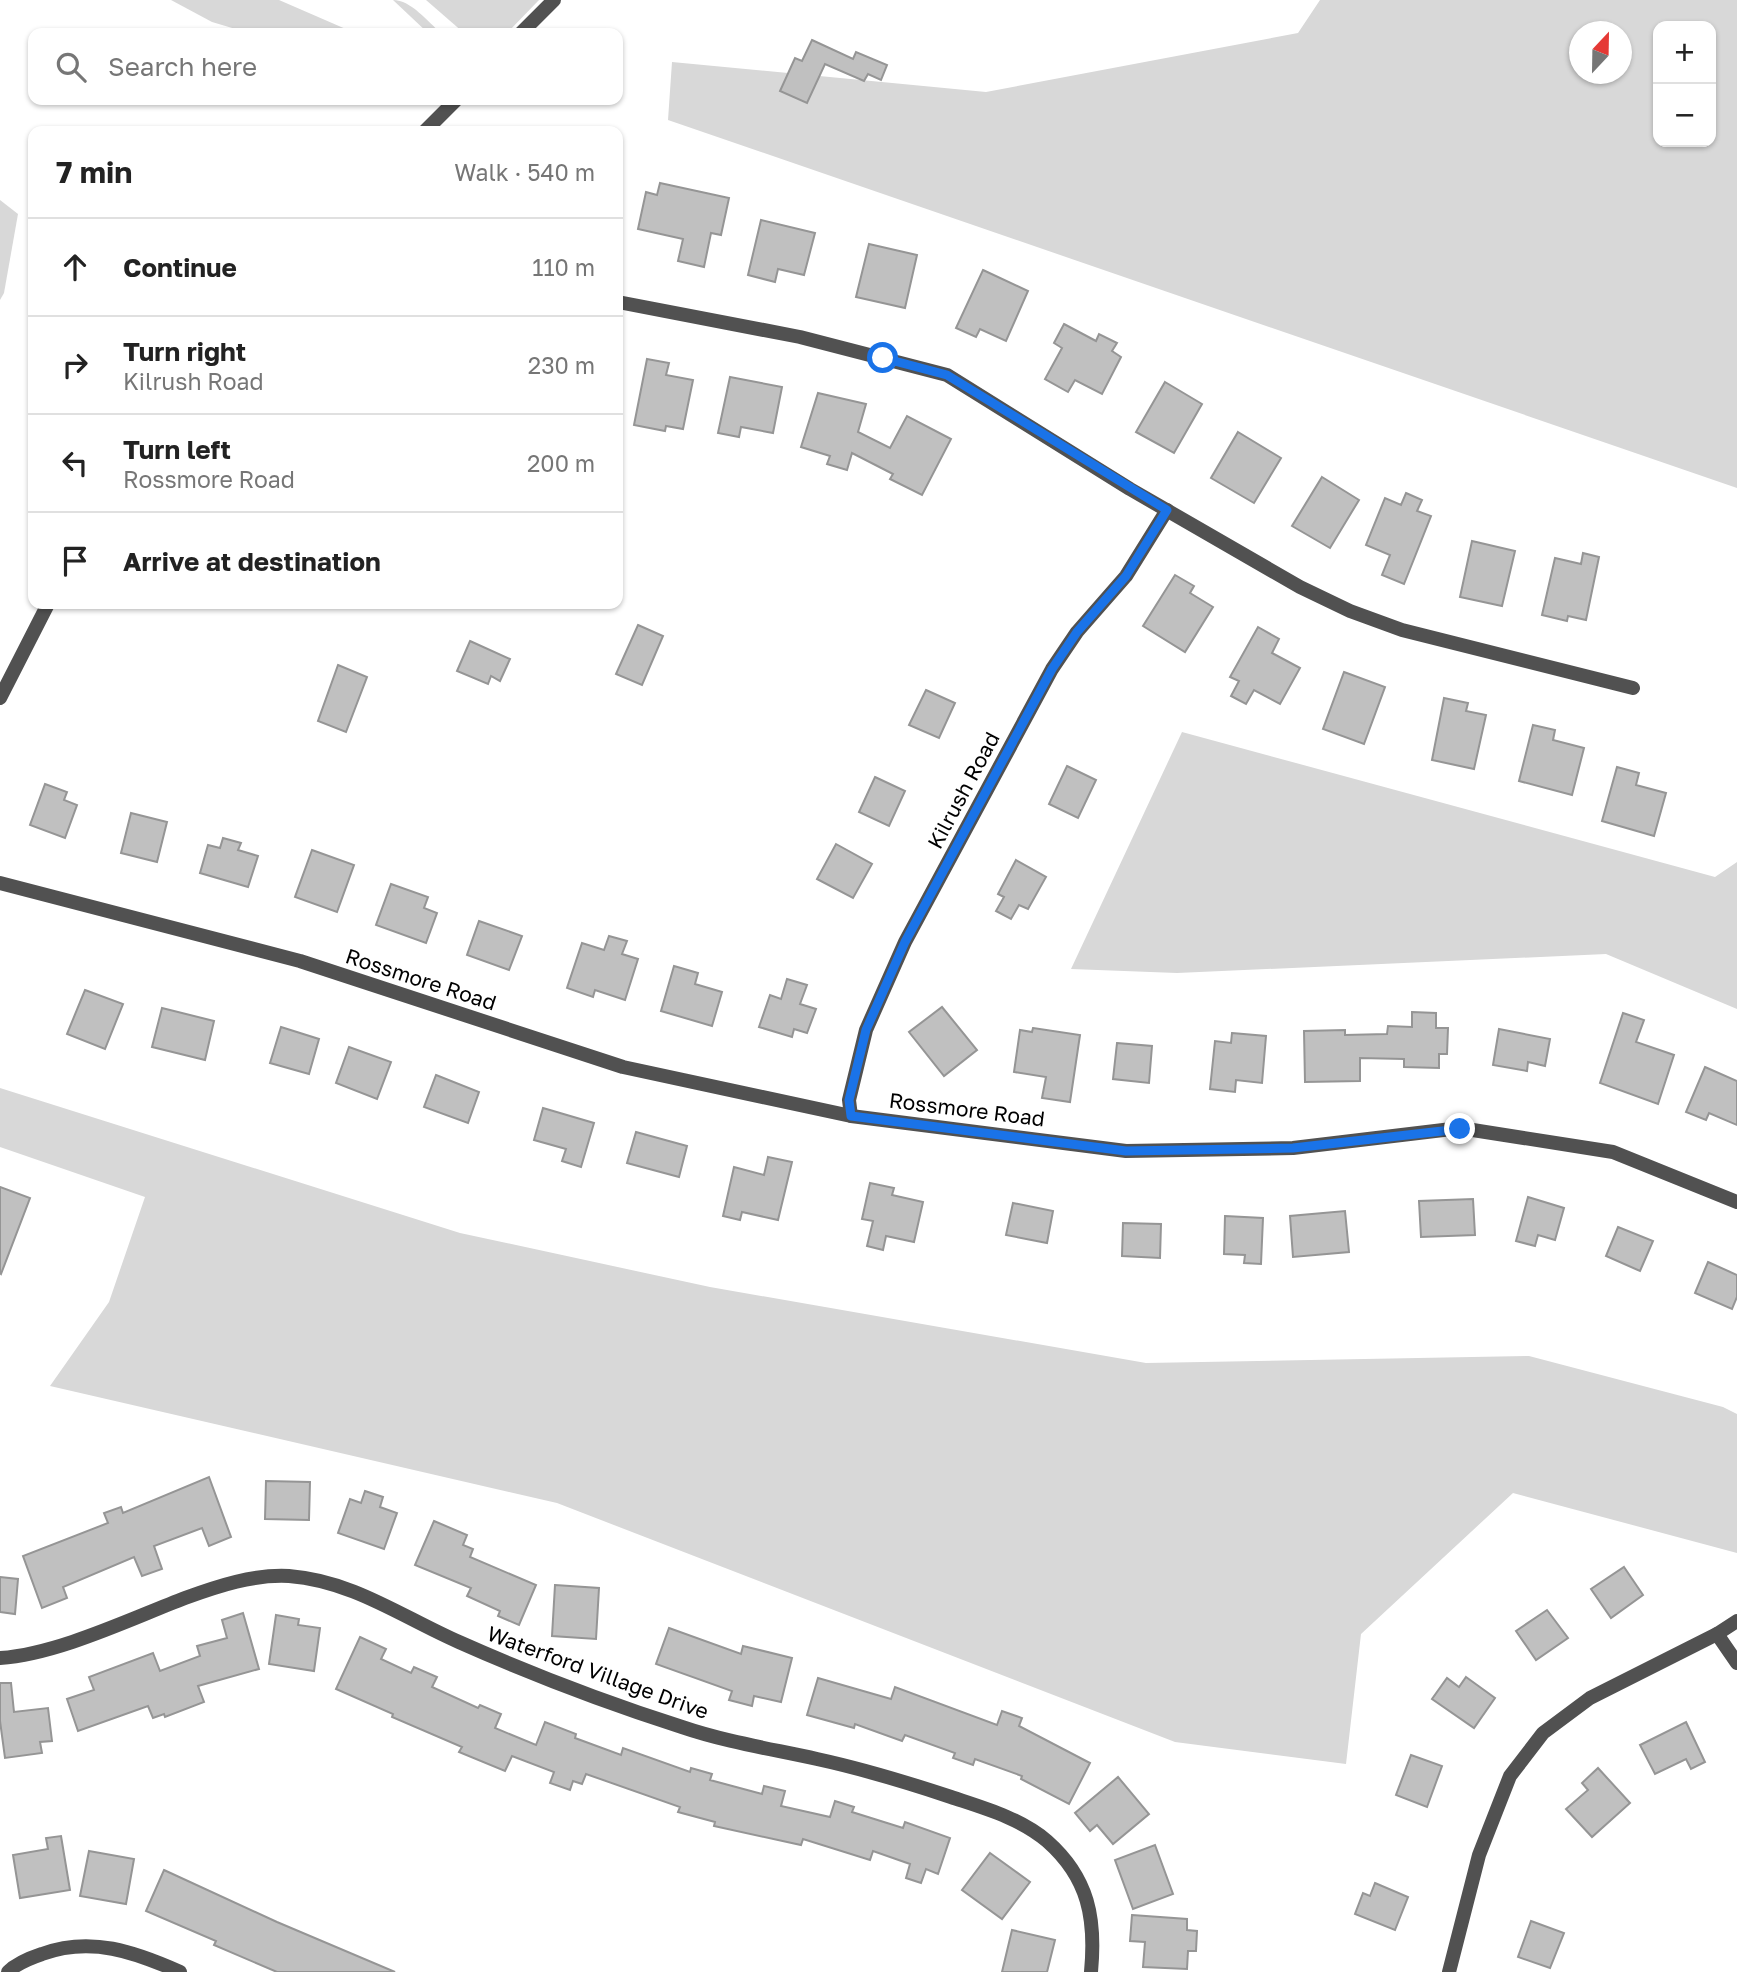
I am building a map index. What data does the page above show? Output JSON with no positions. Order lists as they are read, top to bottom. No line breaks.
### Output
{"streets":{"street":["Kilrush Road","Rossmore Road","Waterford Village Drive"]},"crossings":[["Kilrush Road","Rossmore Road"]],"north":"top","page":{"map_buttons":["+","−"],"search":"Search here","heading":["7 min","Walk · 540 m"],"list":[["Continue","110 m"],["Turn right","Kilrush Road","230 m"],["Turn left","Rossmore Road","200 m"],"Arrive at destination"]}}
